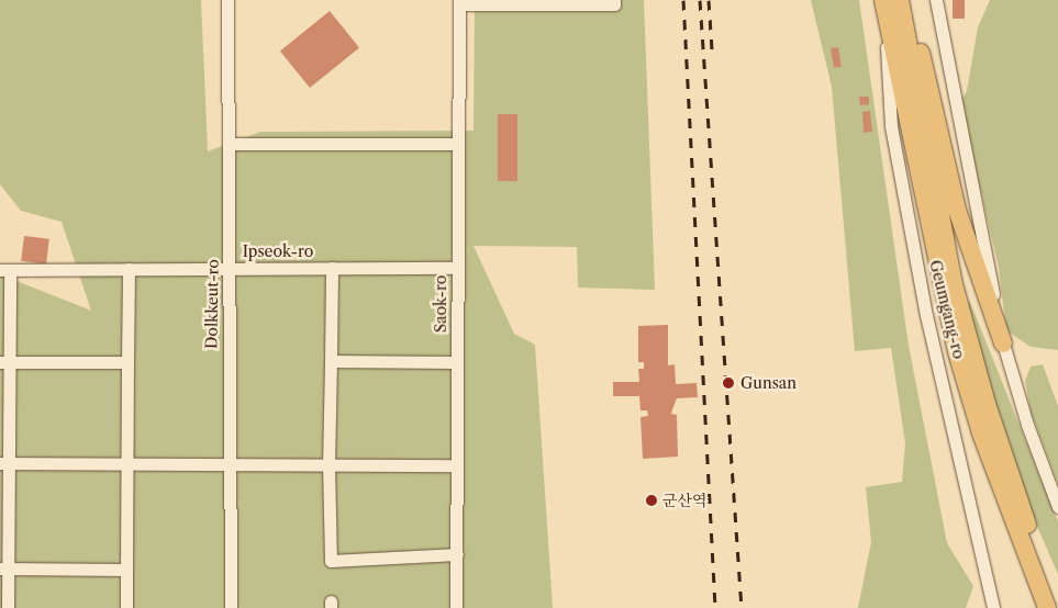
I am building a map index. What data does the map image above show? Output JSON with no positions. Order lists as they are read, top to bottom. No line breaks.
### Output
{"streets":{"highway":["Geumgang-ro"],"street":["Ipseok-ro","Dolkkeut-ro","Saok-ro"]},"crossings":[["Ipseok-ro","Dolkkeut-ro"],["Ipseok-ro","Saok-ro"]],"places":["Gunsan","군산역"]}
